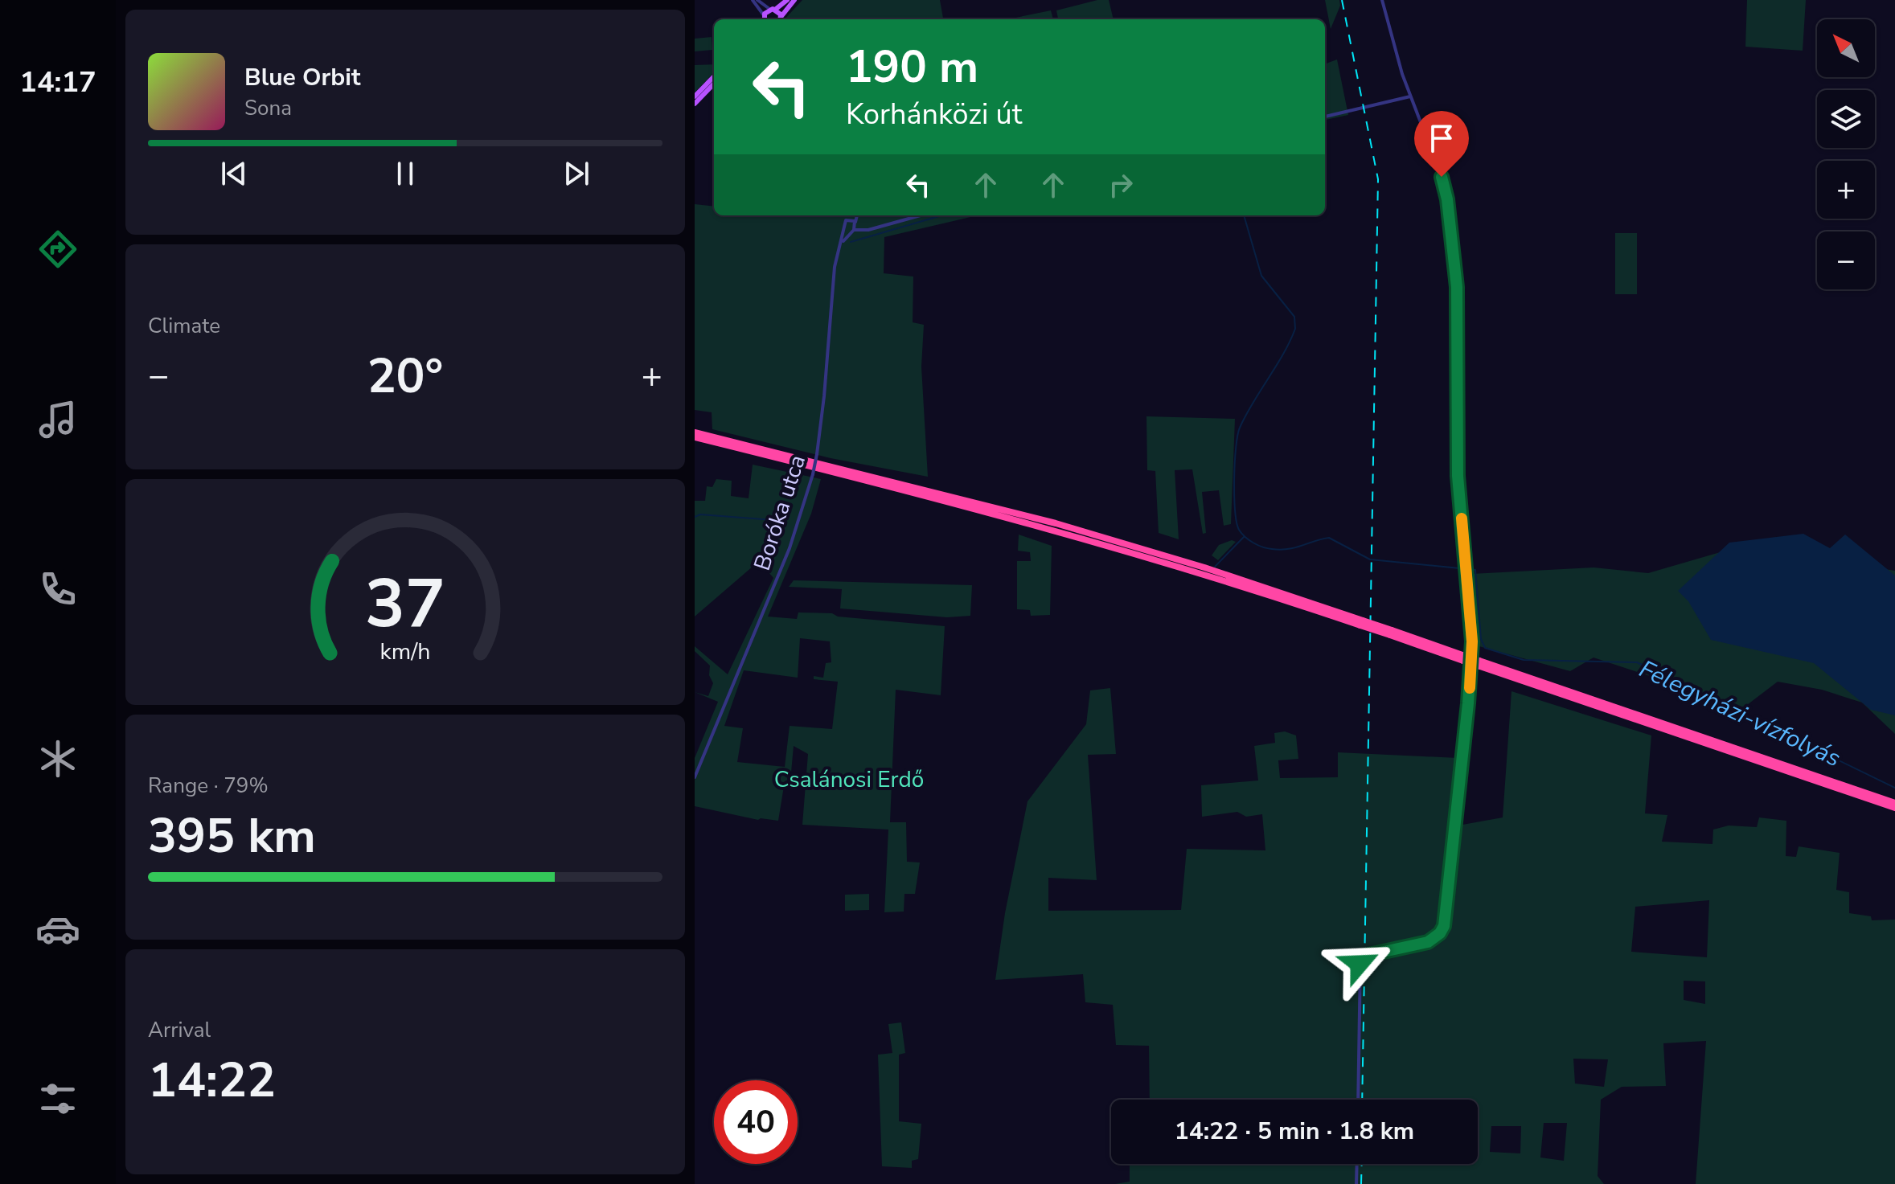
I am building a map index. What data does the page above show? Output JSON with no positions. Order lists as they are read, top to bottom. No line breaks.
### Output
{"streets":{"street":["Boróka utca"]},"water":["Félegyházi-vízfolyás"],"parks":["Csalánosi Erdő"],"north":"top left","page":{"tabs":"14:17","map_buttons":["+","−"],"turn":["190 m","Korhánközi út"],"song":["Blue Orbit","Sona"],"tile":["Climate",["Range · 79%","395 km"],["Arrival","14:22"]],"heat":["−","20°","+"],"limit":"40","trip":"14:22 · 5 min · 1.8 km","gauge":["37","km/h"]}}
